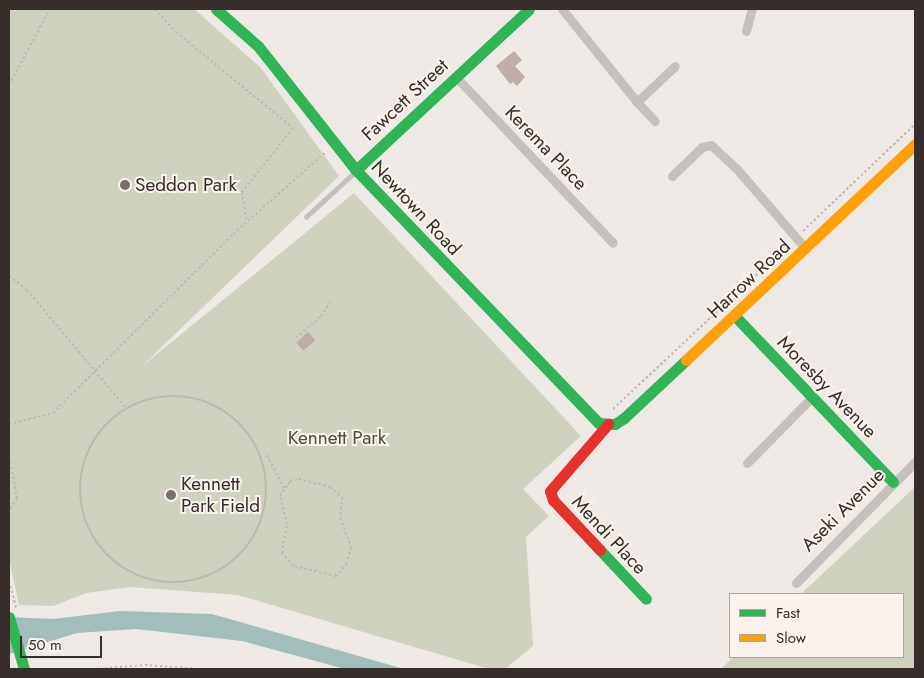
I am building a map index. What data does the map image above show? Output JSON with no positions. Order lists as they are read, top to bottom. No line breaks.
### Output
{"streets":{"street":["Fawcett Street","Kerema Place","Newtown Road","Harrow Road","Moresby Avenue","Aseki Avenue","Mendi Place"]},"crossings":[["Fawcett Street","Kerema Place"],["Fawcett Street","Newtown Road"],["Newtown Road","Harrow Road"],["Newtown Road","Mendi Place"],["Harrow Road","Moresby Avenue"],["Harrow Road","Mendi Place"],["Moresby Avenue","Aseki Avenue"]],"parks":["Kennett Park"],"places":["Seddon Park","Kennett Park Field"],"legend":["Fast","Slow"],"scale_bar":"50 m"}
